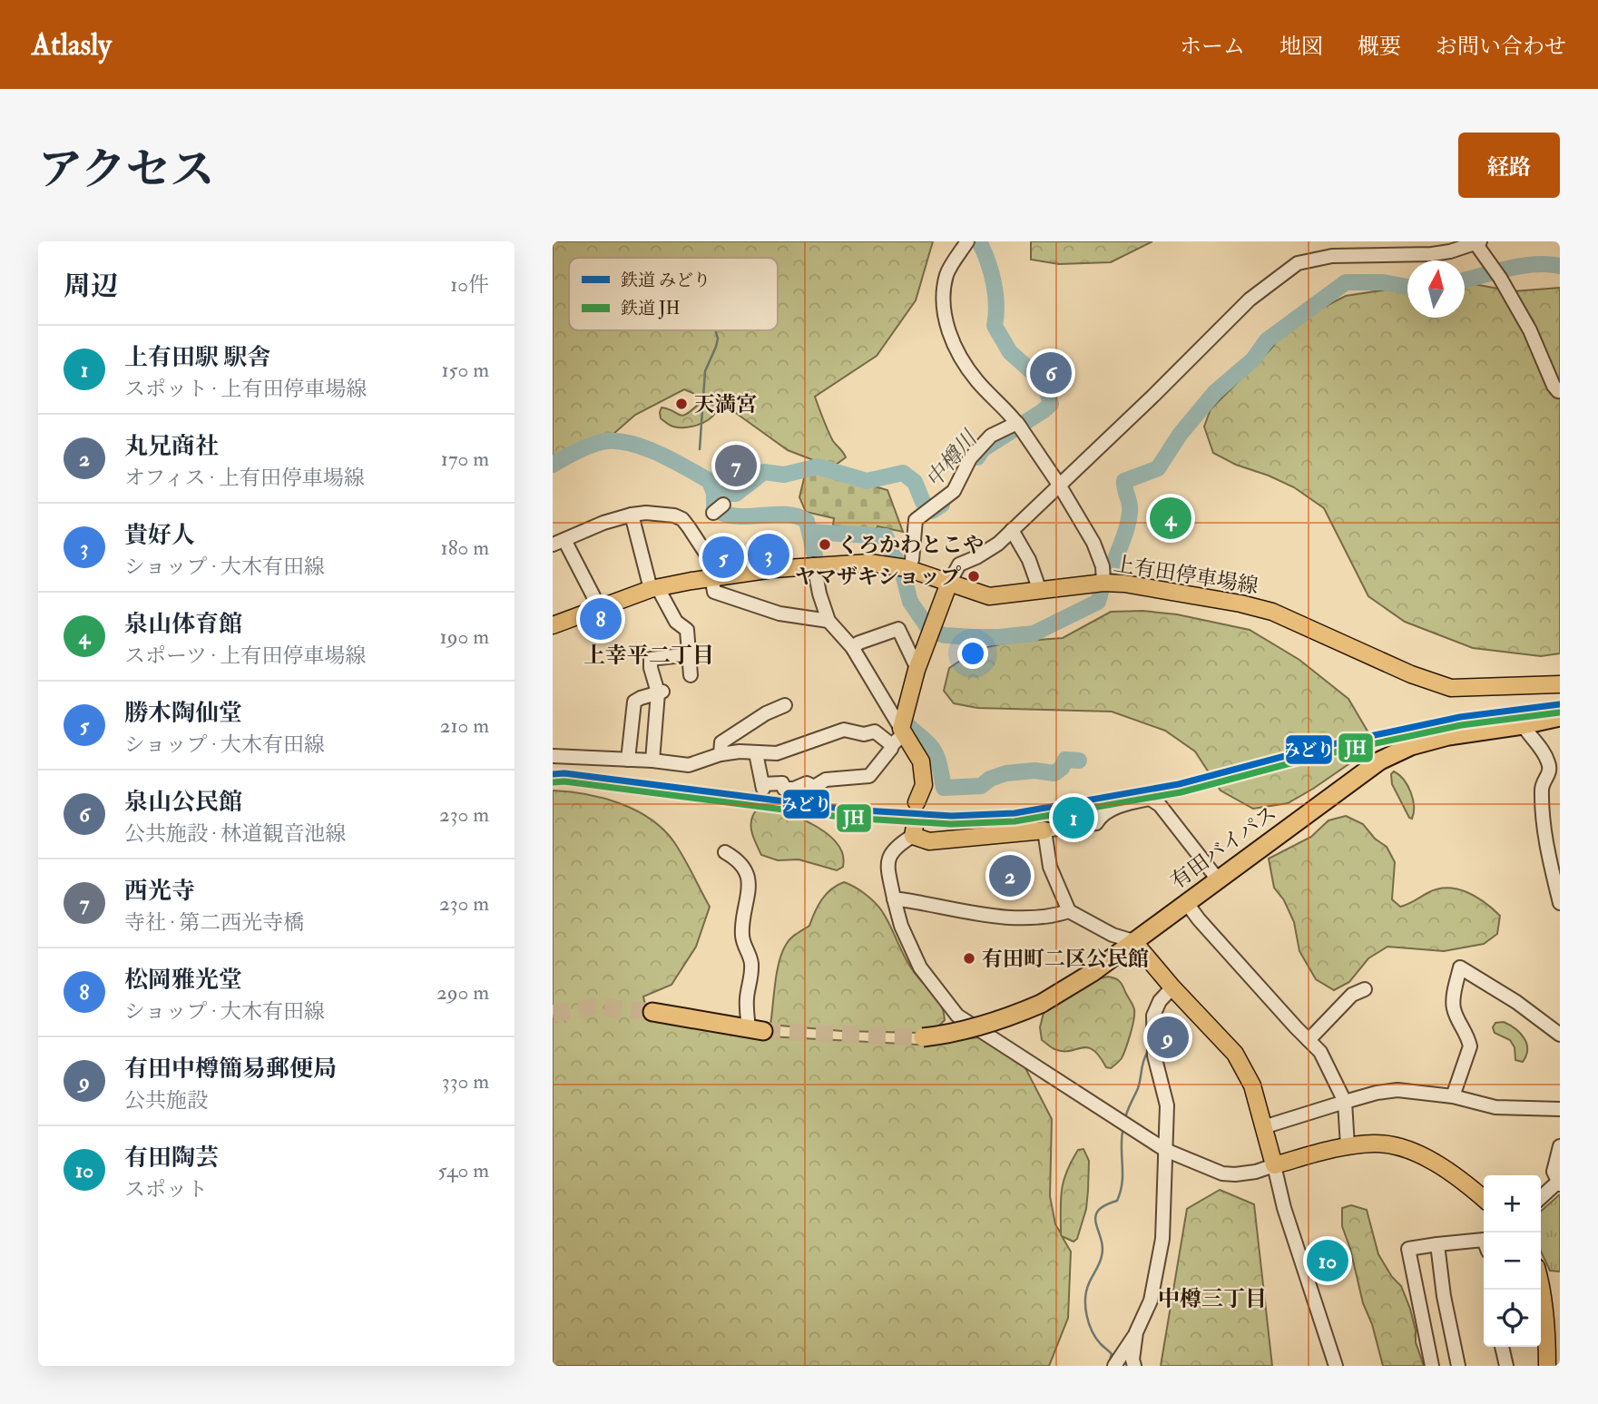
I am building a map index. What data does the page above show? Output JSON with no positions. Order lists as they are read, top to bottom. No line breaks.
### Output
{"streets":{"highway":["有田バイパス"],"main road":["上有田停車場線"]},"districts":["上幸平二丁目","中樽三丁目"],"water":["中樽川"],"places":["天満宮","くろかわとこや","ヤマザキショップ","有田町二区公民館"],"lines":["rail line みどり","rail line JH"],"legend":["鉄道 みどり","鉄道 JH"],"north":"top","page":{"header":"Atlasly","nav":["ホーム","地図","概要","お問い合わせ"],"buttons":"経路","title":"アクセス","heading":["周辺","10件"],"list":[{"mark":"1","name":"上有田駅 駅舎","note":"スポット · 上有田停車場線","value":"150 m"},{"mark":"2","name":"丸兄商社","note":"オフィス · 上有田停車場線","value":"170 m"},{"mark":"3","name":"貴好人","note":"ショップ · 大木有田線","value":"180 m"},{"mark":"4","name":"泉山体育館","note":"スポーツ · 上有田停車場線","value":"190 m"},{"mark":"5","name":"勝木陶仙堂","note":"ショップ · 大木有田線","value":"210 m"},{"mark":"6","name":"泉山公民館","note":"公共施設 · 林道観音池線","value":"230 m"},{"mark":"7","name":"西光寺","note":"寺社 · 第二西光寺橋","value":"230 m"},{"mark":"8","name":"松岡雅光堂","note":"ショップ · 大木有田線","value":"290 m"},{"mark":"9","name":"有田中樽簡易郵便局","note":"公共施設","value":"330 m"},{"mark":"10","name":"有田陶芸","note":"スポット","value":"540 m"}],"pins":["6","7","4","3","5","8","1","2","9","10"],"map_buttons":["+","−"]}}
